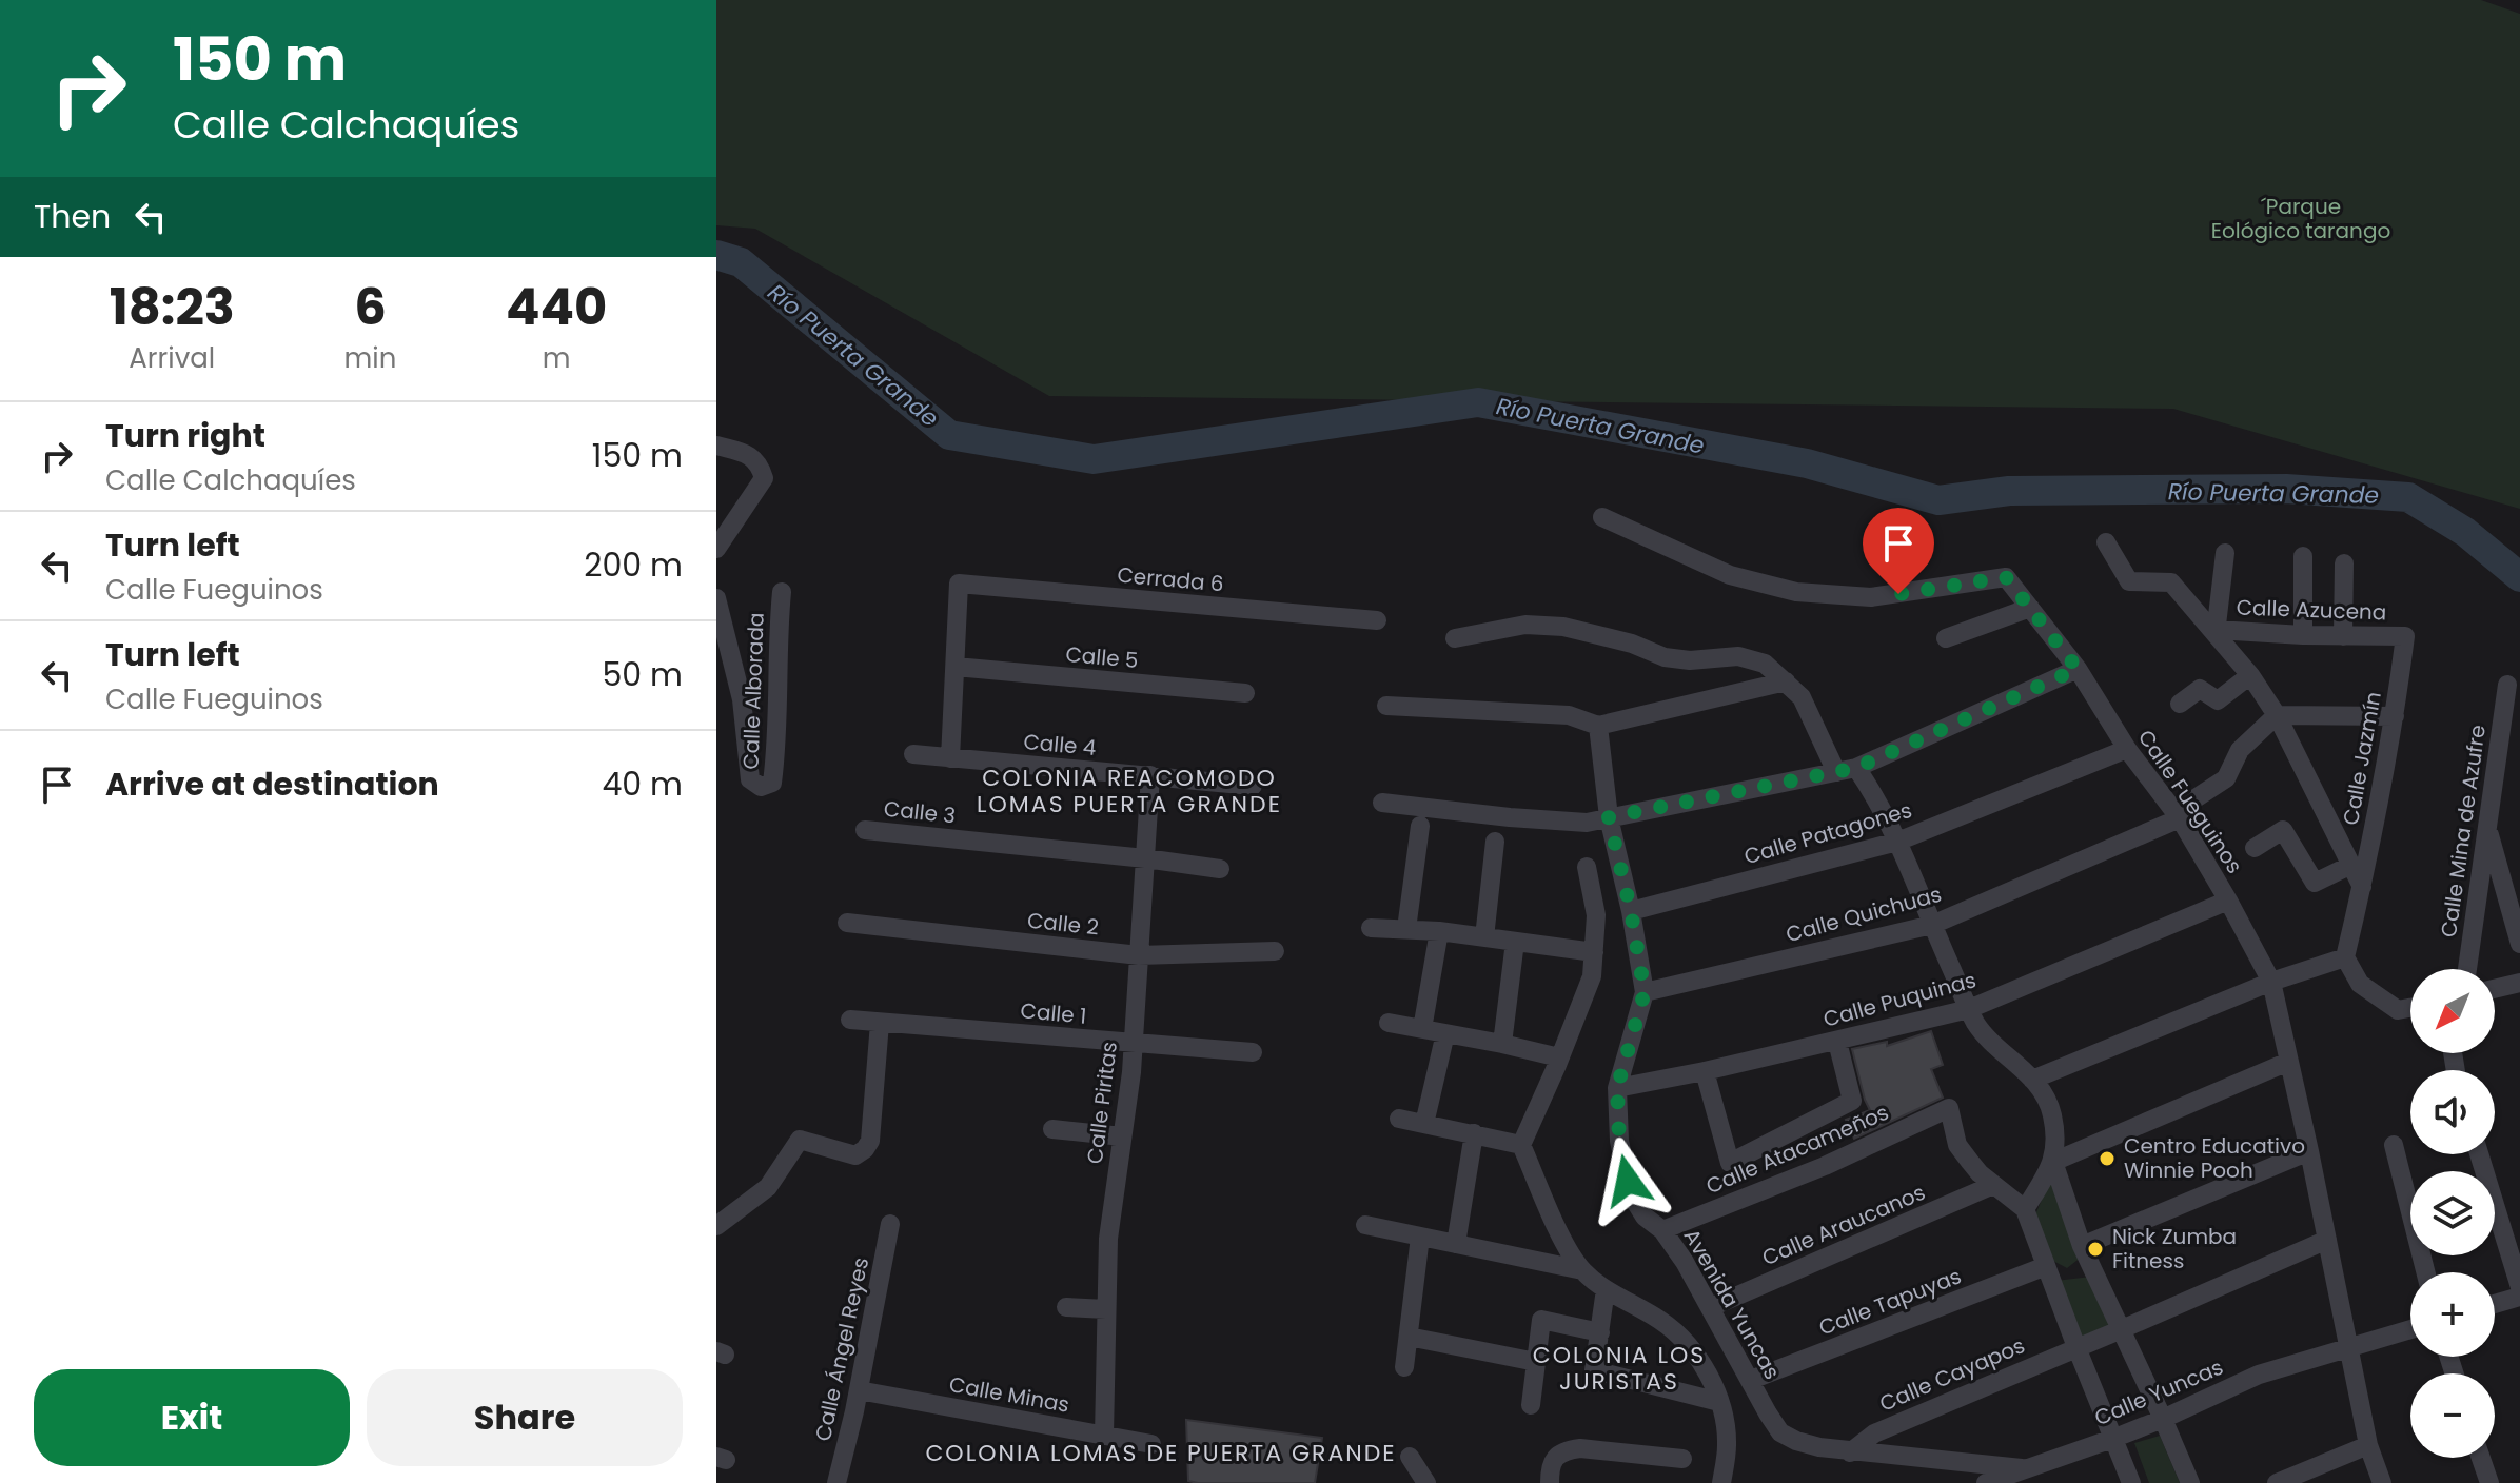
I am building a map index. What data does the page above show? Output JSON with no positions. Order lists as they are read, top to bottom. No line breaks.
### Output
{"streets":{"street":["Cerrada 6","Calle Azucena","Calle 5","Calle Alborada","Calle 4","Calle Jazmín","Calle Fueguinos","Calle 3","Calle Mina de Azufre","Calle Patagones","Calle Quichuas","Calle 2","Calle Puquinas","Calle 1","Calle Piritas","Calle Atacameños","Calle Araucanos","Calle Tapuyas","Avenida Yuncas","Calle Ángel Reyes","Calle Cayapos","Calle Yuncas","Calle Minas"]},"crossings":[["Cerrada 6","Calle 5"],["Calle Azucena","Calle Jazmín"],["Calle 4","Calle Piritas"],["Calle Fueguinos","Calle Patagones"],["Calle Fueguinos","Calle Quichuas"],["Calle Fueguinos","Calle Puquinas"],["Calle Fueguinos","Calle Yuncas"],["Calle 3","Calle Piritas"],["Calle Patagones","Avenida Yuncas"],["Calle Quichuas","Avenida Yuncas"],["Calle 2","Calle Piritas"],["Calle Puquinas","Avenida Yuncas"],["Calle 1","Calle Piritas"],["Calle Piritas","Calle Minas"],["Calle Atacameños","Calle Araucanos"],["Calle Atacameños","Avenida Yuncas"],["Calle Araucanos","Avenida Yuncas"],["Calle Tapuyas","Avenida Yuncas"],["Avenida Yuncas","Calle Cayapos"],["Avenida Yuncas","Calle Yuncas"],["Calle Ángel Reyes","Calle Minas"]],"districts":["COLONIA REACOMODO LOMAS PUERTA GRANDE","COLONIA LOS JURISTAS","COLONIA LOMAS DE PUERTA GRANDE"],"water":["Río Puerta Grande"],"parks":["´Parque Eológico tarango"],"places":["Centro Educativo Winnie Pooh","Nick Zumba Fitness"],"north":"bottom left","page":{"turn":["150 m","Calle Calchaquíes"],"then":"Then","eta":["18:23","Arrival","6","min","440","m"],"list":[{"name":"Turn right","note":"Calle Calchaquíes","value":"150 m"},{"name":"Turn left","note":"Calle Fueguinos","value":"200 m"},{"name":"Turn left","note":"Calle Fueguinos","value":"50 m"},{"name":"Arrive at destination","value":"40 m"}],"map_buttons":["+","−"],"buttons":["Exit","Share"]}}
